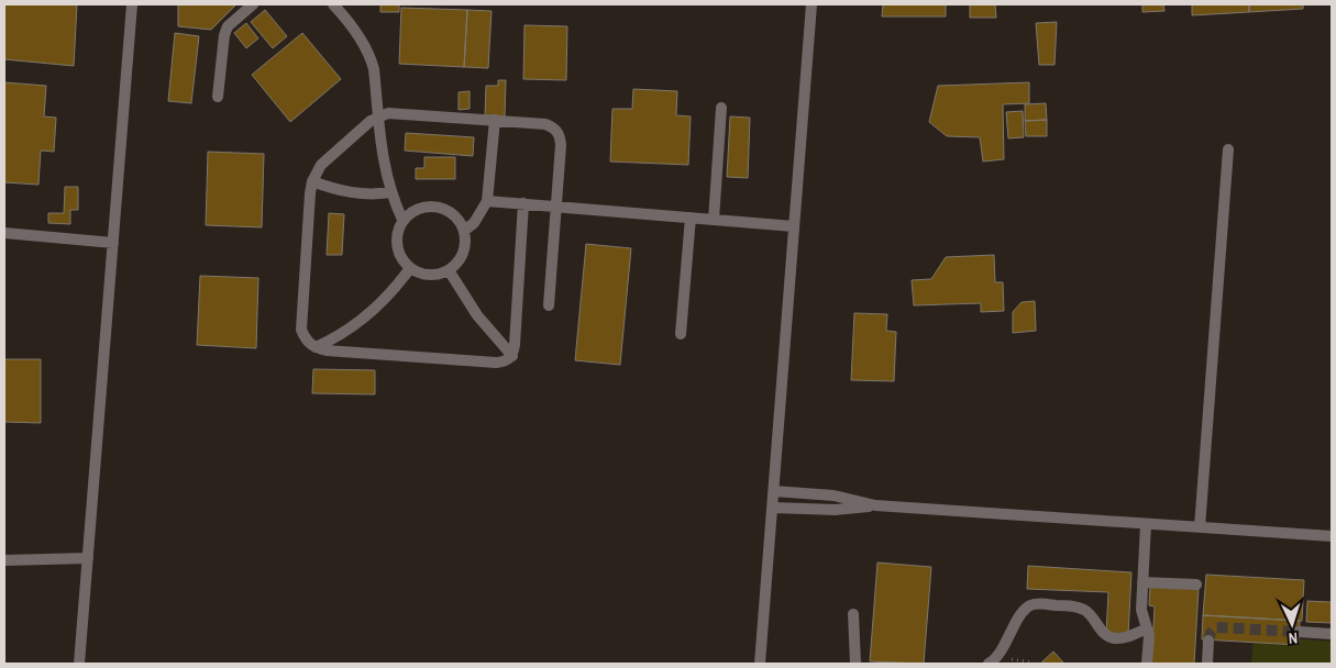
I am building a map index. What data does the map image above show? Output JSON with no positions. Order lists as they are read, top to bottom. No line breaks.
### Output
{"north":"bottom"}
